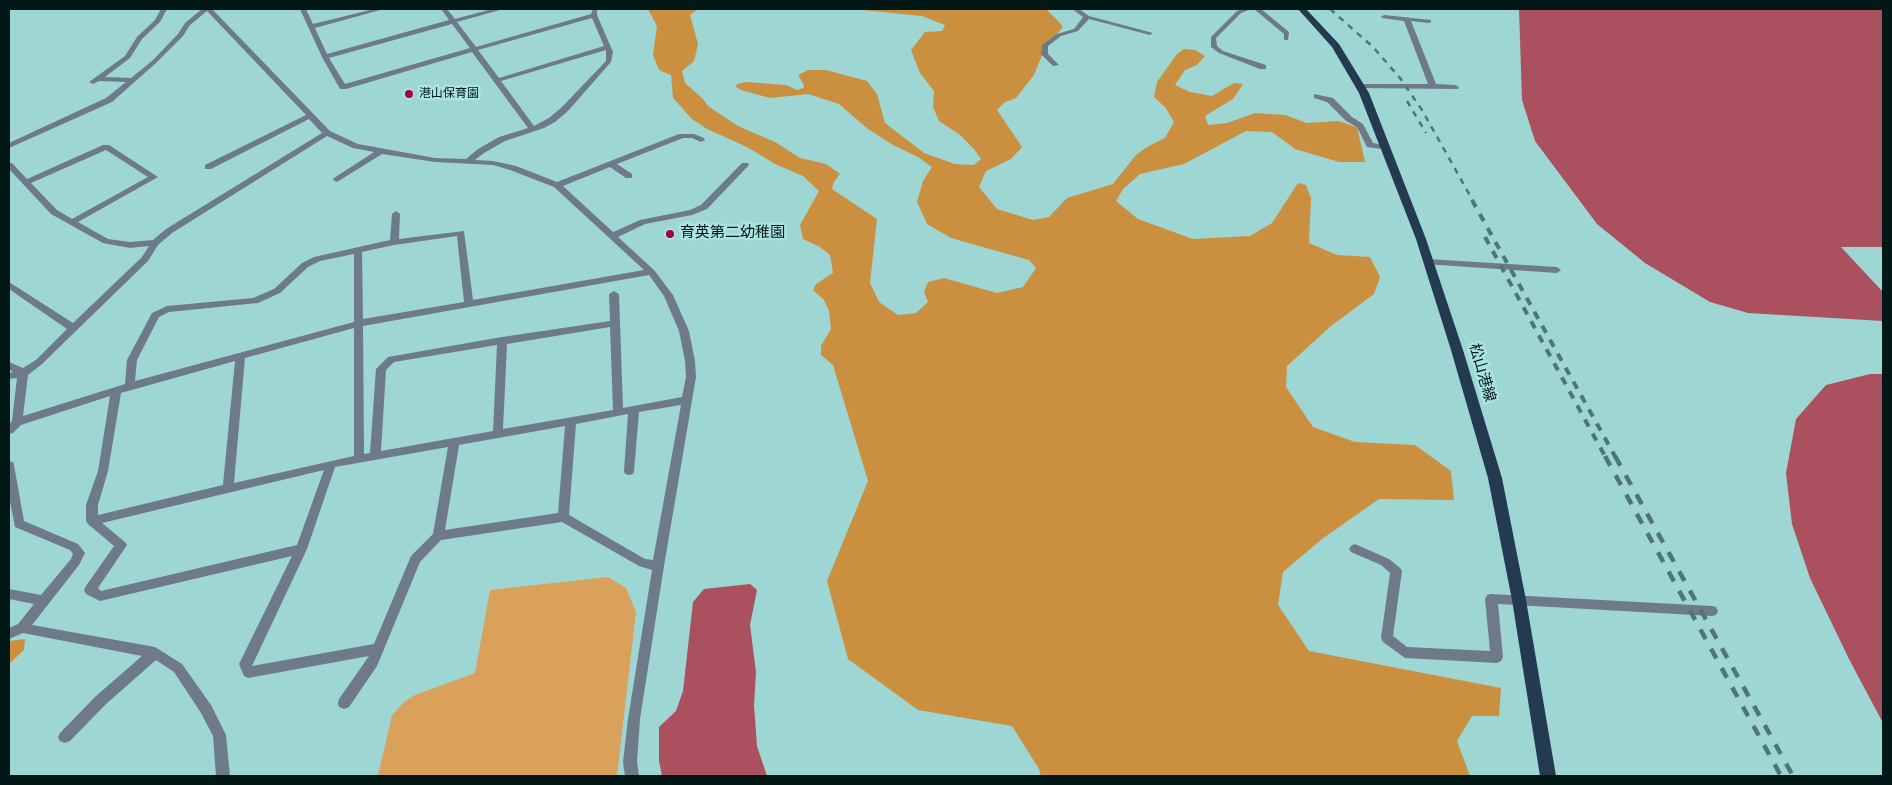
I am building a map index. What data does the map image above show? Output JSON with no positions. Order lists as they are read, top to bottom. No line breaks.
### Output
{"streets":{"main road":["松山港線"]},"places":["港山保育園","育英第二幼稚園"]}
